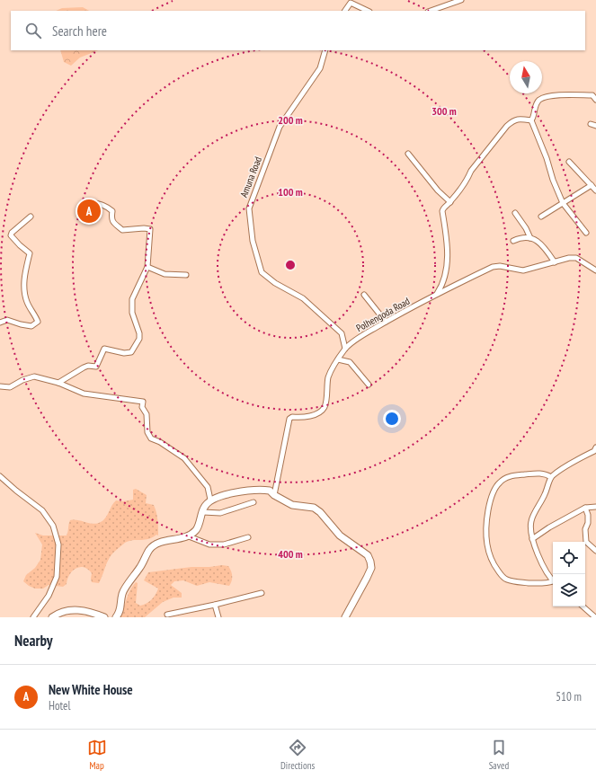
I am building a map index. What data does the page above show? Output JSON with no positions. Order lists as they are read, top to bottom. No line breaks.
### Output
{"streets":{"street":["Amuna Road","Polhengoda Road"]},"crossings":[["Amuna Road","Polhengoda Road"]],"north":"top","page":{"search":"Search here","pins":"A","heading":"Nearby","list":[{"mark":"A","name":"New White House","note":"Hotel","value":"510 m"}],"nav":["Map","Directions","Saved"]},"rings":["300 m","200 m","100 m","400 m"]}
